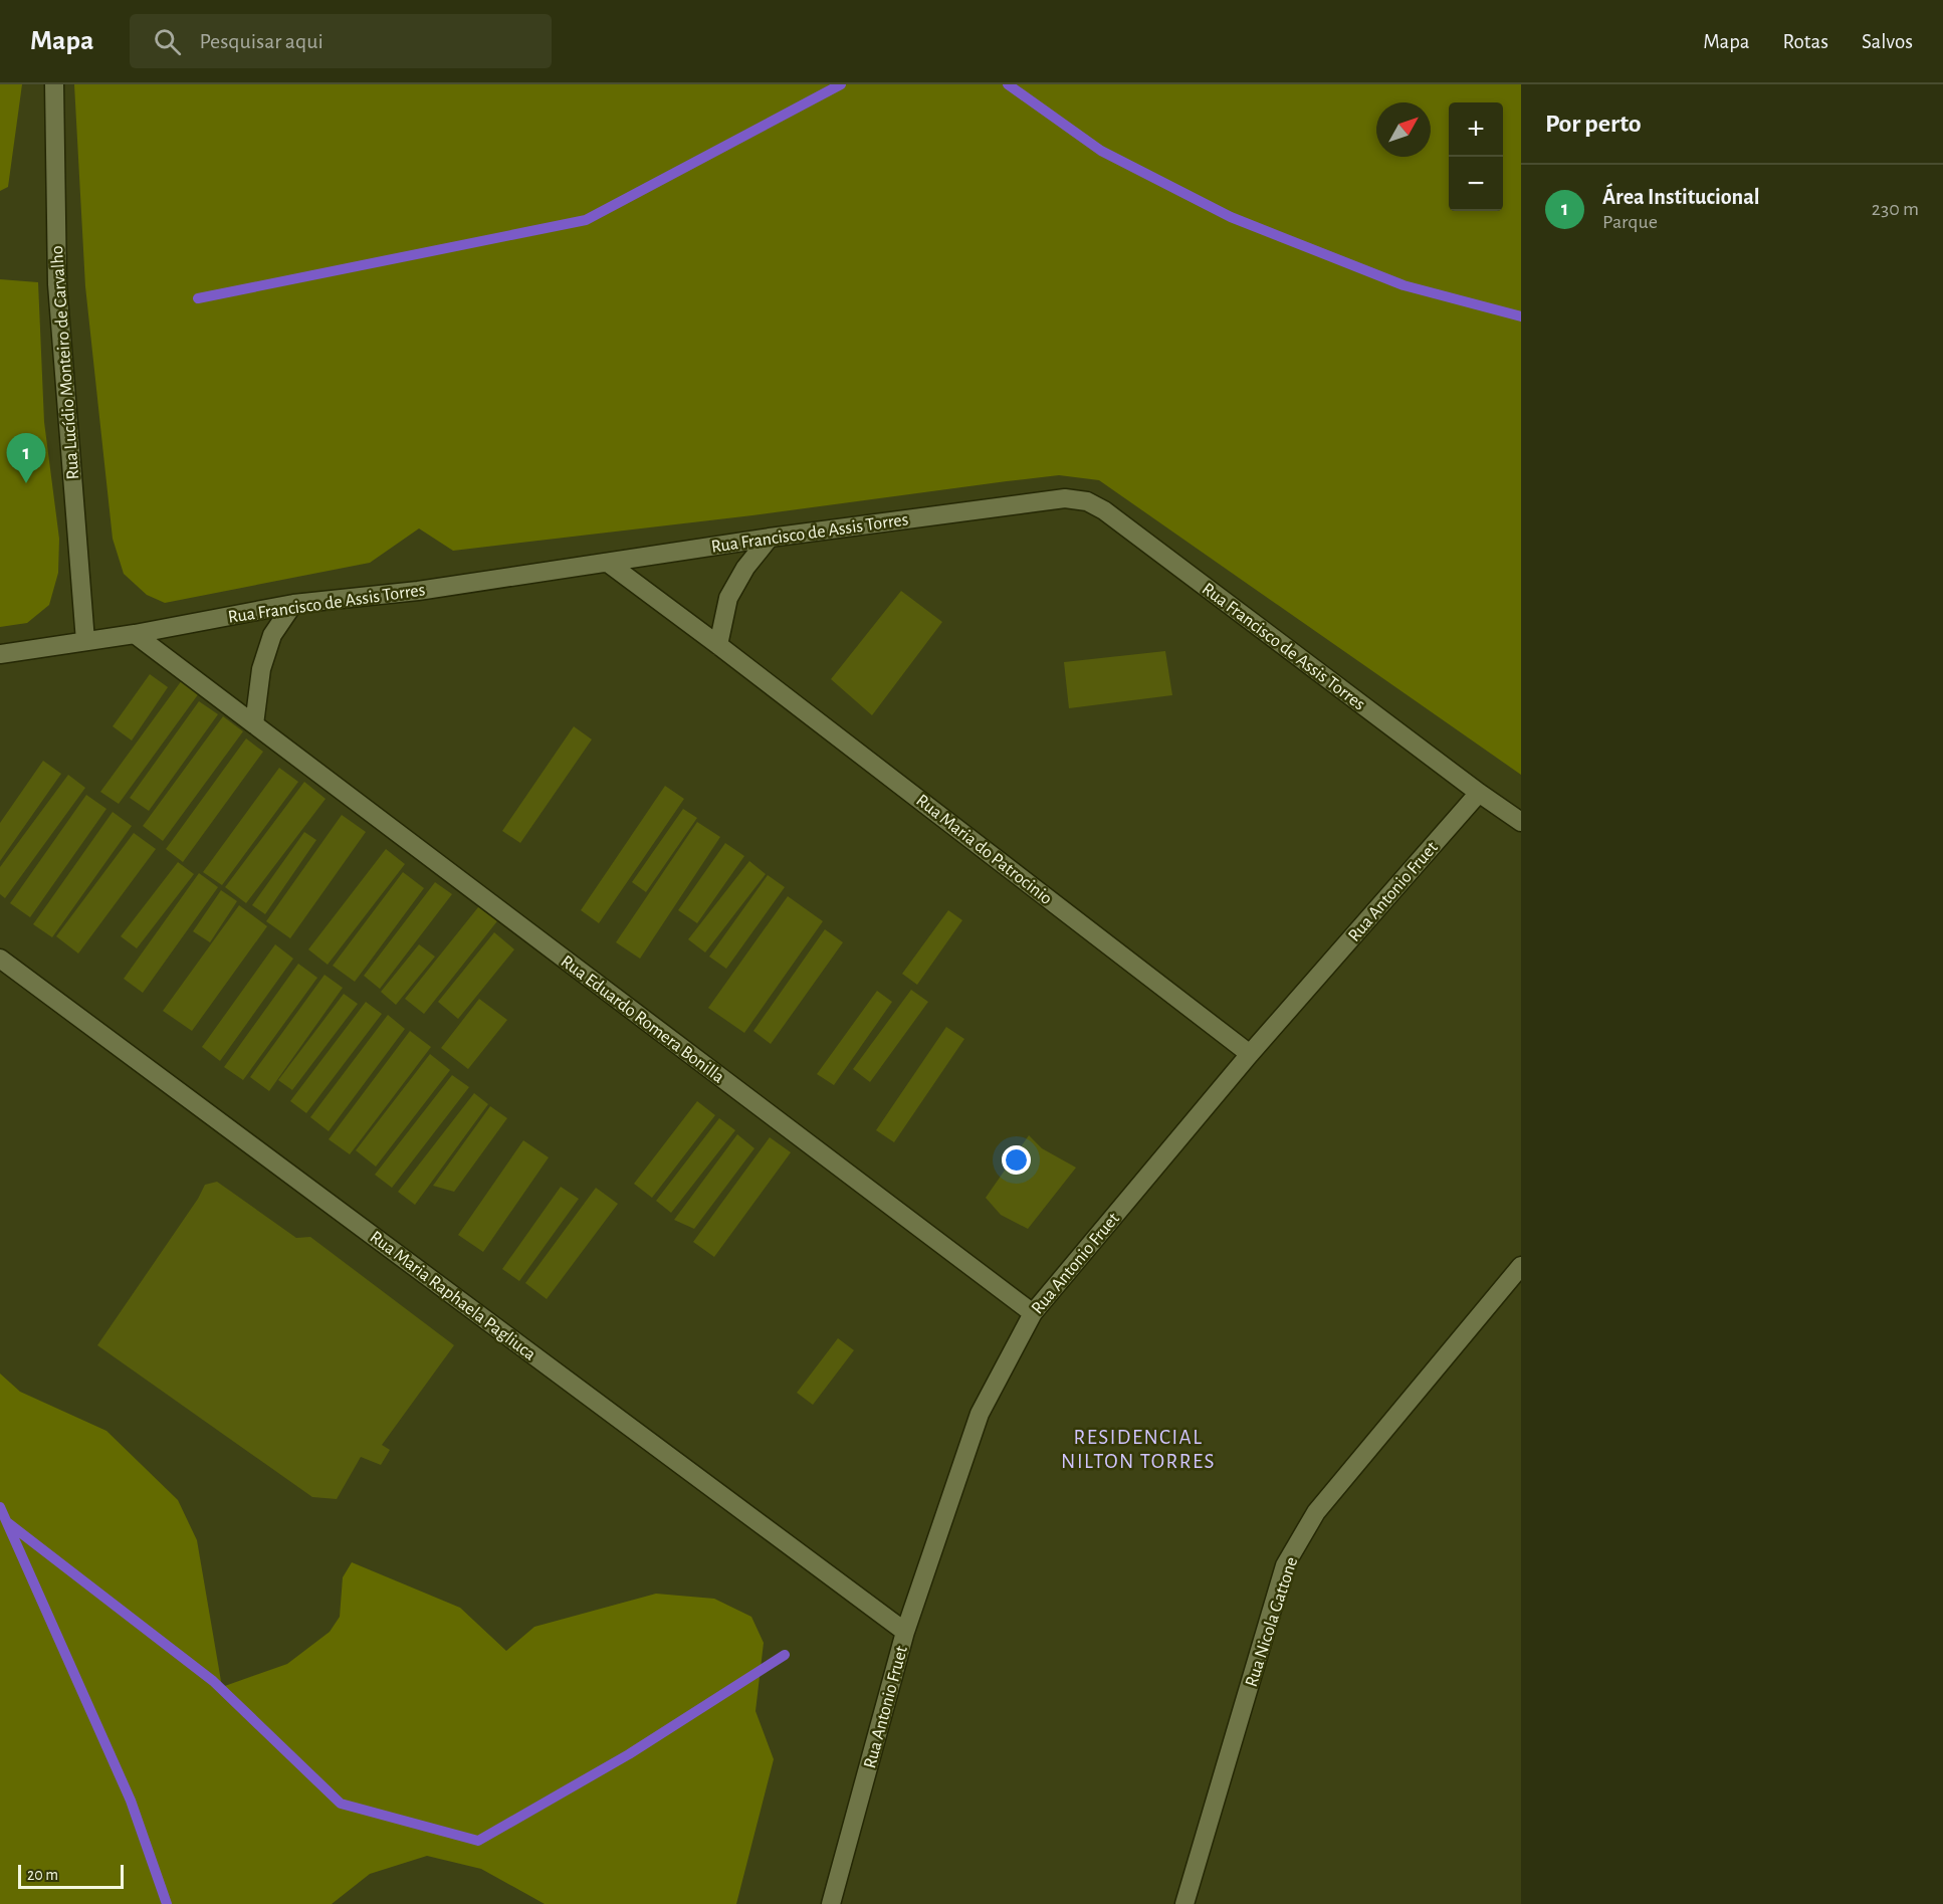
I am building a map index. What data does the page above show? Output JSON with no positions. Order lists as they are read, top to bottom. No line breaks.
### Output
{"streets":{"street":["Rua Lucídio Monteiro de Carvalho","Rua Francisco de Assis Torres","Rua Maria do Patrocinio","Rua Antonio Fruet","Rua Eduardo Romera Bonilla","Rua Maria Raphaela Pagliuca","Rua Nicola Gattone"]},"crossings":[["Rua Lucídio Monteiro de Carvalho","Rua Francisco de Assis Torres"],["Rua Francisco de Assis Torres","Rua Maria do Patrocinio"],["Rua Francisco de Assis Torres","Rua Antonio Fruet"],["Rua Francisco de Assis Torres","Rua Eduardo Romera Bonilla"],["Rua Maria do Patrocinio","Rua Antonio Fruet"],["Rua Antonio Fruet","Rua Eduardo Romera Bonilla"],["Rua Antonio Fruet","Rua Maria Raphaela Pagliuca"]],"districts":["RESIDENCIAL NILTON TORRES"],"scale_bar":"20 m","north":"top right","page":{"header":"Mapa","search":"Pesquisar aqui","nav":["Mapa","Rotas","Salvos"],"heading":"Por perto","map_buttons":["+","−"],"list":[{"mark":"1","name":"Área Institucional","note":"Parque","value":"230 m"}],"pins":"1","scale":"20 m"}}
